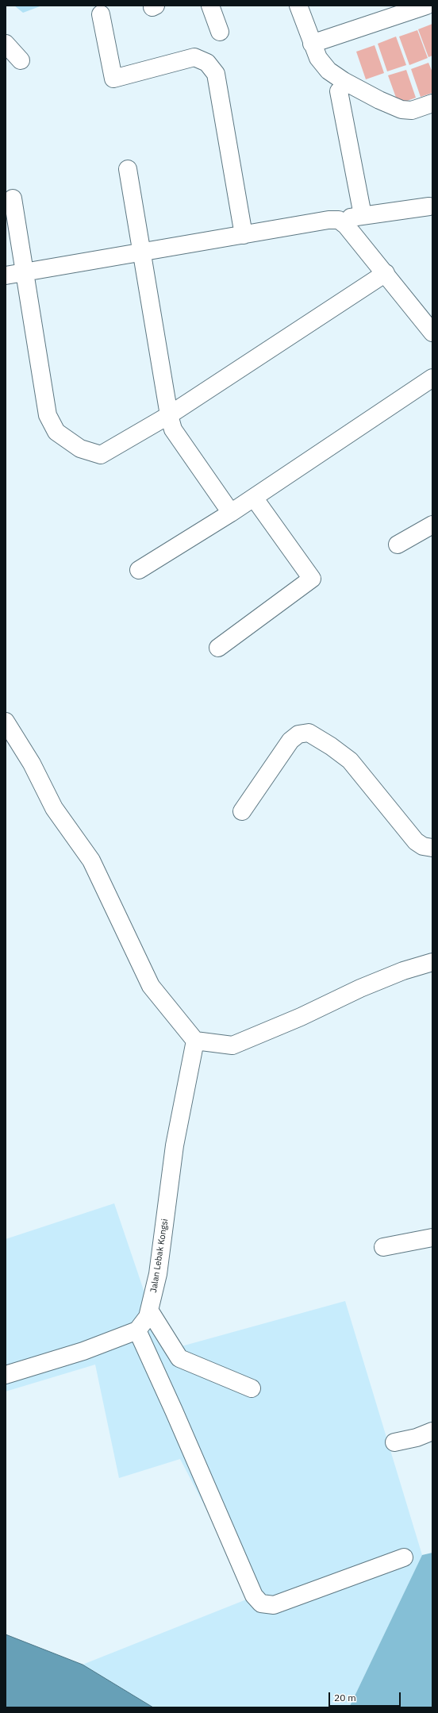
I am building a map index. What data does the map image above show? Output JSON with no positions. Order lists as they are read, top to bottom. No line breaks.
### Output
{"streets":{"street":["Jalan Lebak Kongsi"]},"scale_bar":"20 m"}
